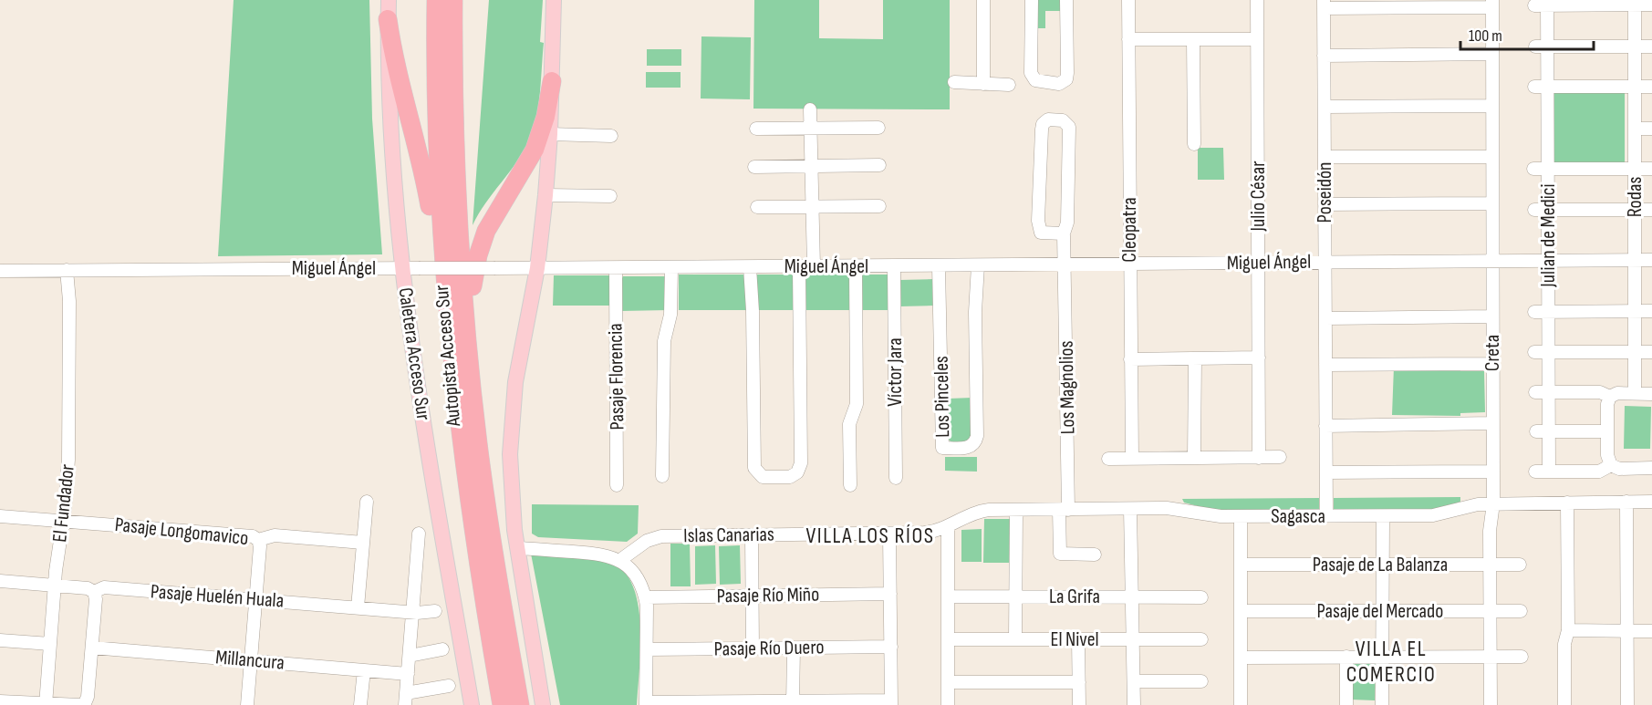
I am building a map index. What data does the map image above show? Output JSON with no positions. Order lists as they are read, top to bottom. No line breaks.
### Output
{"streets":{"highway":["Autopista Acceso Sur"],"main road":["Caletera Acceso Sur"],"street":["Poseidón","Julio César","Rodas","Cleopatra","Julian de Medici","Miguel Ángel","Creta","Víctor Jara","Pasaje Florencia","Los Magnolios","Los Pinceles","El Fundador","Sagasca","Pasaje Longomavico","Islas Canarias","Pasaje de La Balanza","Pasaje Río Miño","Pasaje Huelén Huala","La Grifa","Pasaje del Mercado","El Nivel","Pasaje Río Duero","Millancura"]},"crossings":[["Poseidón","Miguel Ángel"],["Poseidón","Sagasca"],["Julio César","Miguel Ángel"],["Rodas","Miguel Ángel"],["Cleopatra","Miguel Ángel"],["Julian de Medici","Miguel Ángel"],["Miguel Ángel","Creta"],["Miguel Ángel","Caletera Acceso Sur"],["Miguel Ángel","Víctor Jara"],["Miguel Ángel","Pasaje Florencia"],["Miguel Ángel","Los Magnolios"],["Miguel Ángel","Los Pinceles"],["Miguel Ángel","El Fundador"],["Creta","Sagasca"],["Creta","Pasaje de La Balanza"],["Creta","Pasaje del Mercado"],["Los Magnolios","Sagasca"],["El Fundador","Pasaje Longomavico"],["El Fundador","Pasaje Huelén Huala"],["Sagasca","Islas Canarias"]],"districts":["VILLA LOS RÍOS","VILLA EL COMERCIO"],"scale_bar":"100 m"}
